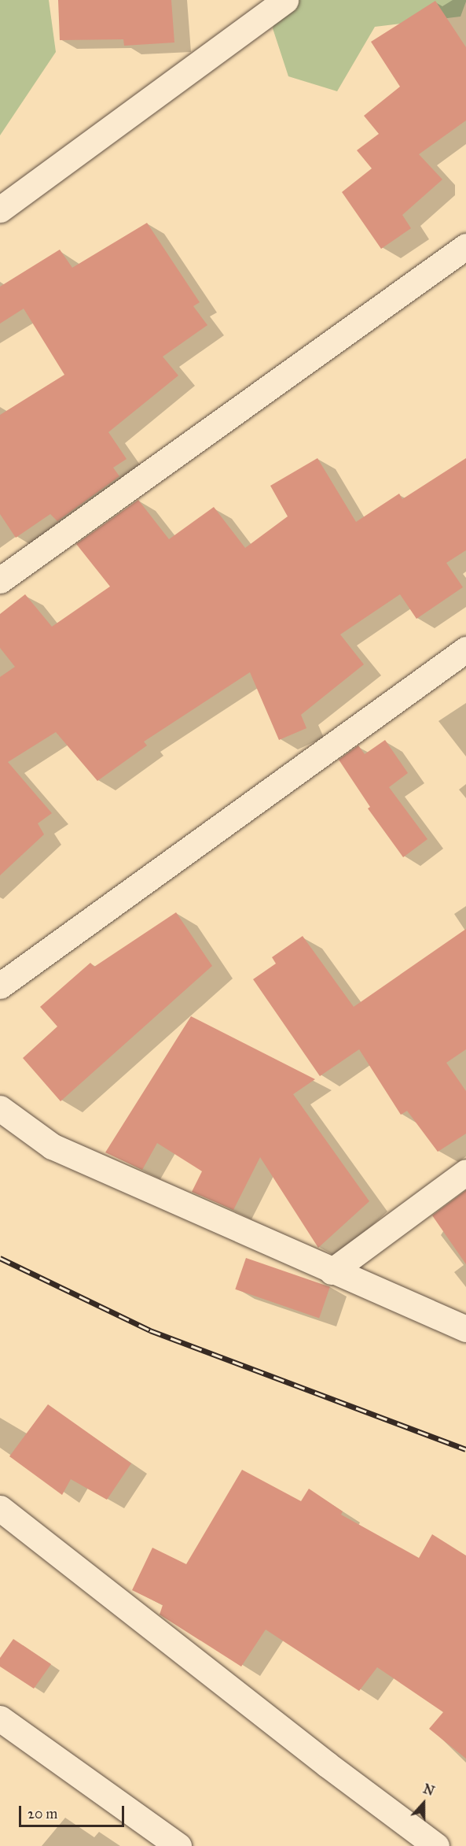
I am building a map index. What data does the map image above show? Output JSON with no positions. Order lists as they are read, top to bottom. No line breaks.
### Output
{"scale_bar":"20 m","north":"top"}
